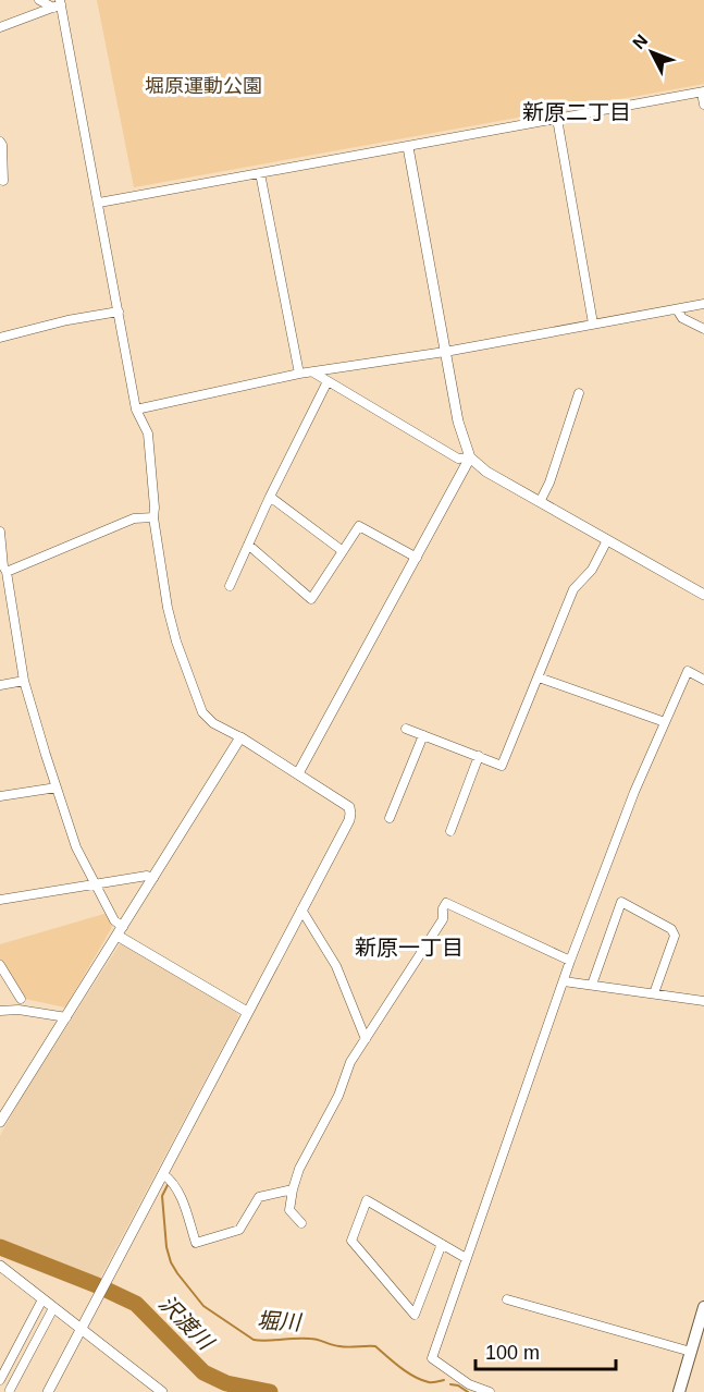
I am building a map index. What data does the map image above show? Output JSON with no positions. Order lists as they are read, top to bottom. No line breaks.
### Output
{"districts":["新原二丁目","新原一丁目"],"water":["堀川","沢渡川"],"parks":["堀原運動公園"],"scale_bar":"100 m","north":"top left"}
